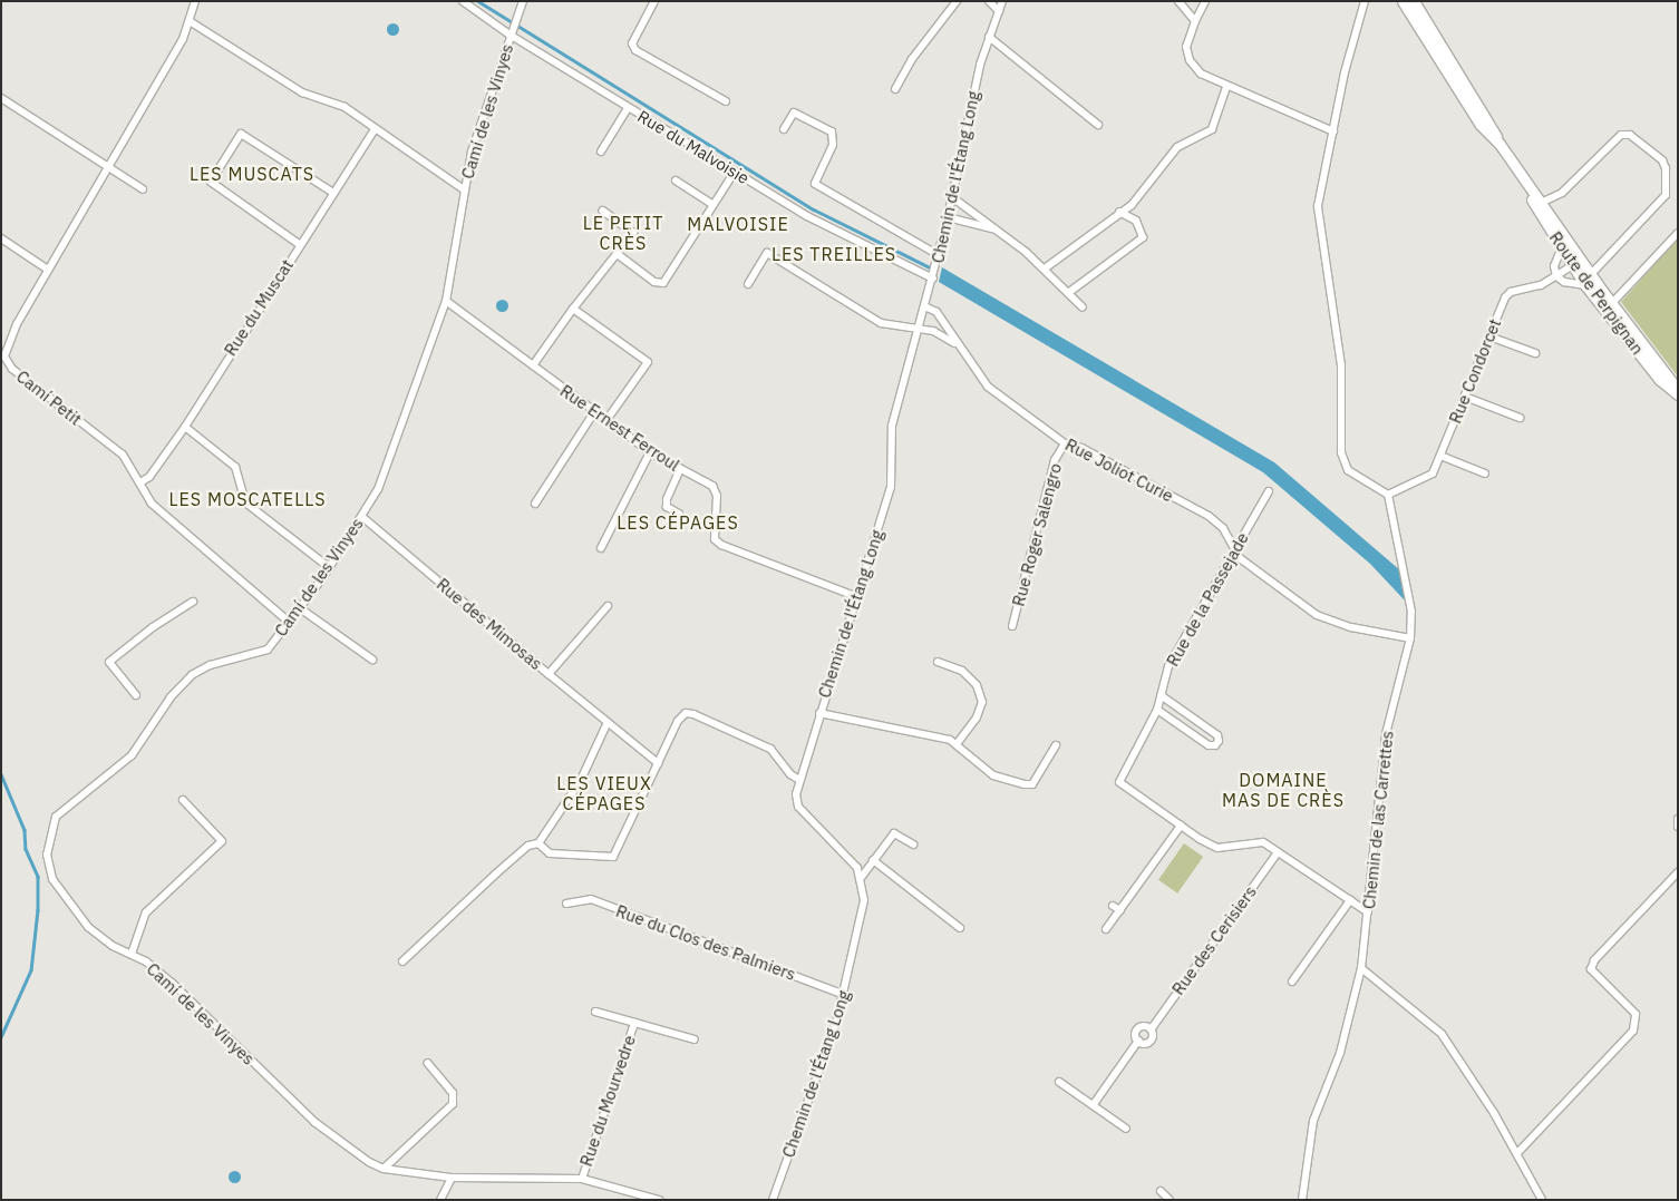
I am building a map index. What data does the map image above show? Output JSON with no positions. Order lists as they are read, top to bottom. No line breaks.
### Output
{"streets":{"main road":["Route de Perpignan"],"street":["Camí de les Vinyes","Rue du Malvoisie","Chemin de l'Étang Long","Rue du Muscat","Rue Condorcet","Camí Petit","Rue Ernest Ferroul","Rue Joliot Curie","Rue Roger Salengro","Rue de la Passejade","Rue des Mimosas","Chemin de las Carrettes","Rue des Cerisiers","Rue du Clos des Palmiers","Rue du Mourvedre"]},"crossings":[["Camí de les Vinyes","Rue du Malvoisie"],["Camí de les Vinyes","Camí Petit"],["Camí de les Vinyes","Rue Ernest Ferroul"],["Camí de les Vinyes","Rue des Mimosas"],["Camí de les Vinyes","Rue du Mourvedre"],["Rue du Malvoisie","Chemin de l'Étang Long"],["Chemin de l'Étang Long","Rue Ernest Ferroul"],["Chemin de l'Étang Long","Rue Joliot Curie"],["Chemin de l'Étang Long","Rue du Clos des Palmiers"],["Route de Perpignan","Rue Condorcet"],["Rue du Muscat","Camí Petit"],["Rue Condorcet","Chemin de las Carrettes"],["Rue Joliot Curie","Rue Roger Salengro"],["Rue Joliot Curie","Rue de la Passejade"],["Rue Joliot Curie","Chemin de las Carrettes"],["Rue de la Passejade","Chemin de las Carrettes"],["Rue de la Passejade","Rue des Cerisiers"]],"districts":["LES MUSCATS","LE PETIT CRÈS","MALVOISIE","LES TREILLES","LES MOSCATELLS","LES CÉPAGES","DOMAINE MAS DE CRÈS","LES VIEUX CÉPAGES"]}
